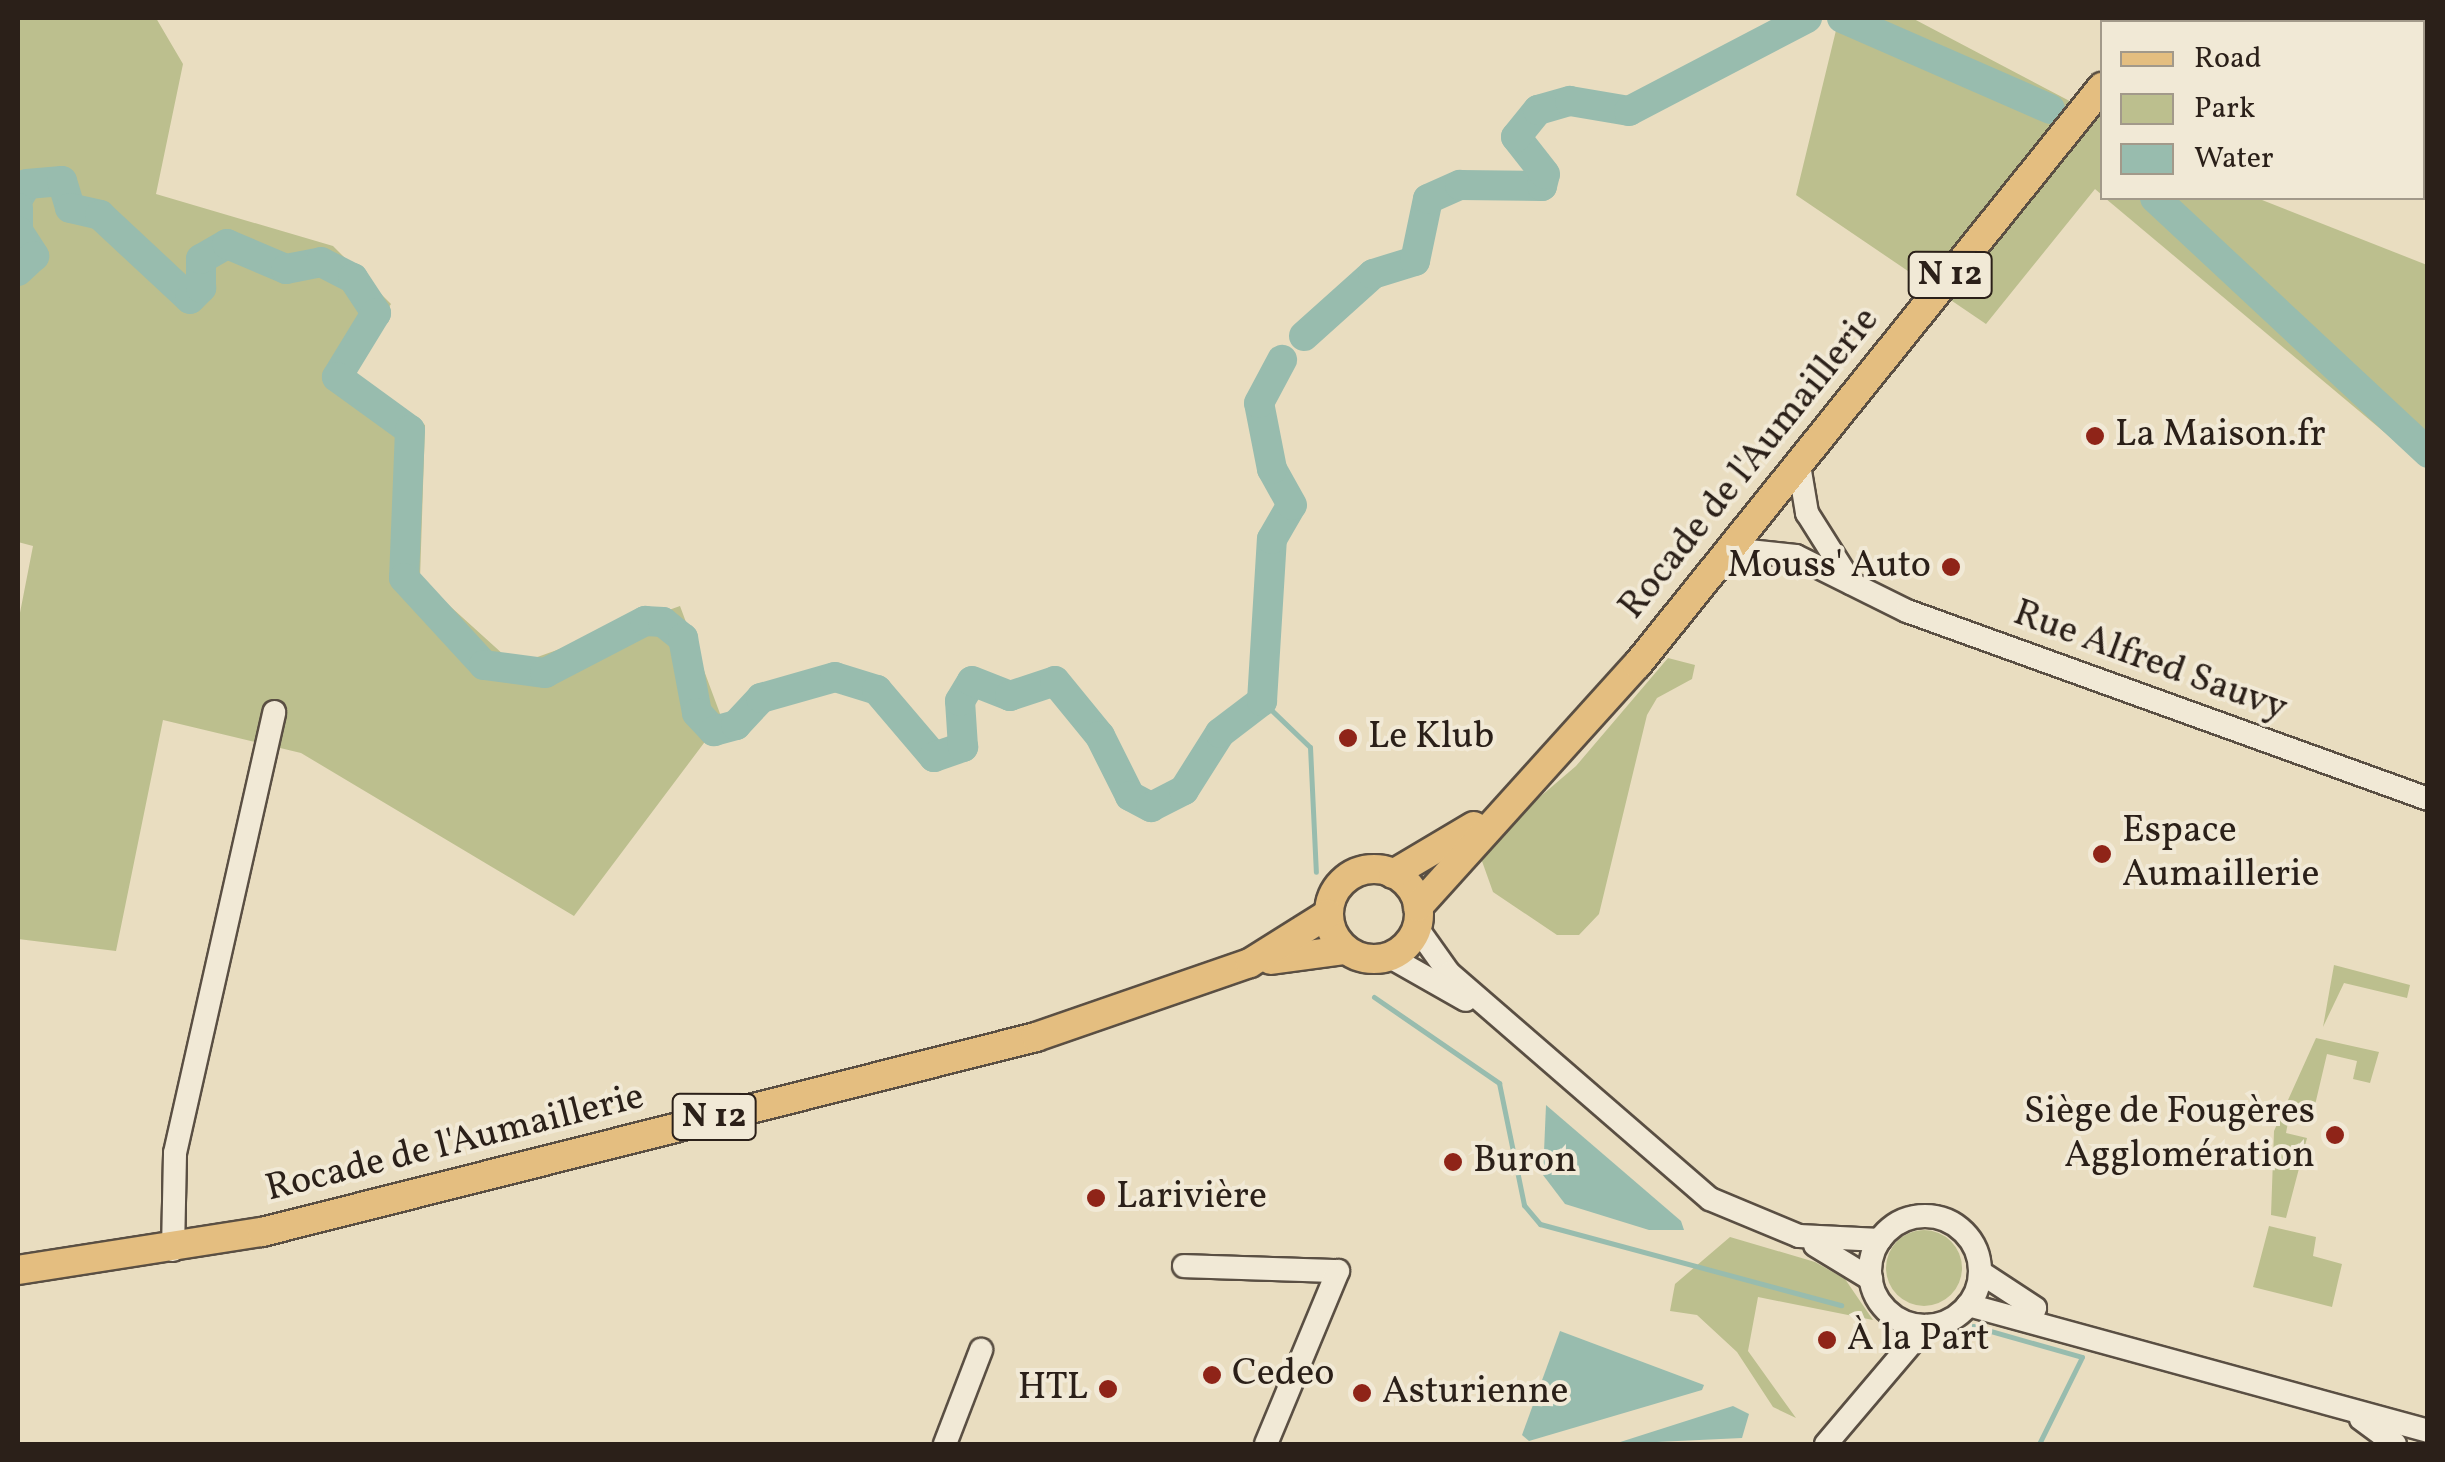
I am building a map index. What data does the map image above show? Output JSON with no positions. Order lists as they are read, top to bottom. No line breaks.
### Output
{"streets":{"main road":["N 12","Rocade de l'Aumaillerie"],"street":["Rue Alfred Sauvy"]},"crossings":[["Rocade de l'Aumaillerie","Rue Alfred Sauvy"]],"places":["La Maison.fr","Mouss' Auto","Le Klub","Espace Aumaillerie","Siège de Fougères Agglomération","Buron","Larivière","À la Part","Cedeo","HTL","Asturienne"],"legend":["Road","Park","Water"]}
